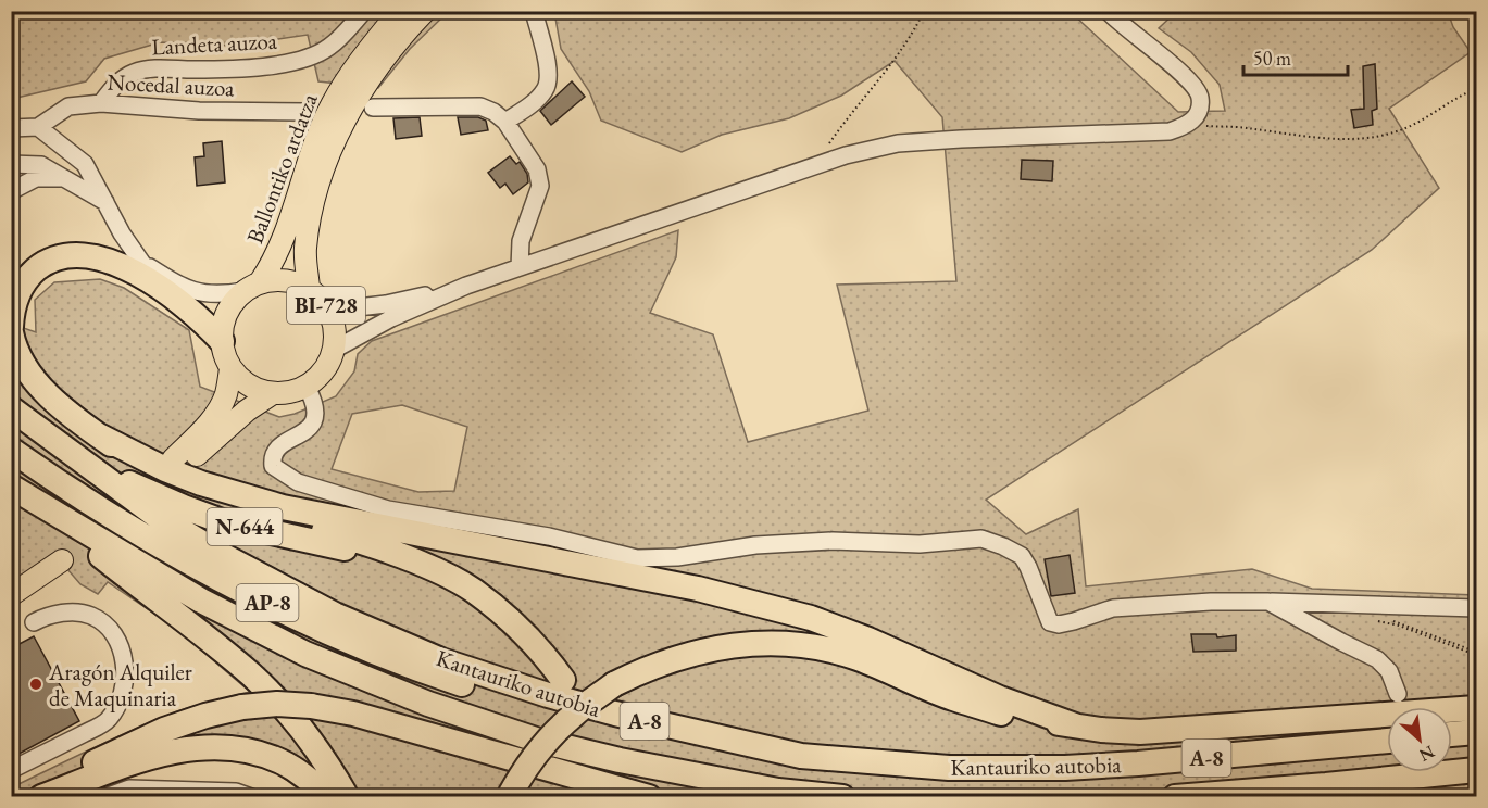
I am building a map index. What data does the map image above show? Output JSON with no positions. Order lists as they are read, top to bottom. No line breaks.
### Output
{"streets":{"highway":["N-644","AP-8","Kantauriko autobia","A-8"],"main road":["Ballontiko ardatza","BI-728"],"street":["Landeta auzoa","Nocedal auzoa"]},"crossings":[["Landeta auzoa","Nocedal auzoa"],["Ballontiko ardatza","BI-728"],["N-644","Kantauriko autobia"],["AP-8","Kantauriko autobia"]],"places":["Aragón Alquiler de Maquinaria"],"scale_bar":"50 m","north":"bottom right"}
